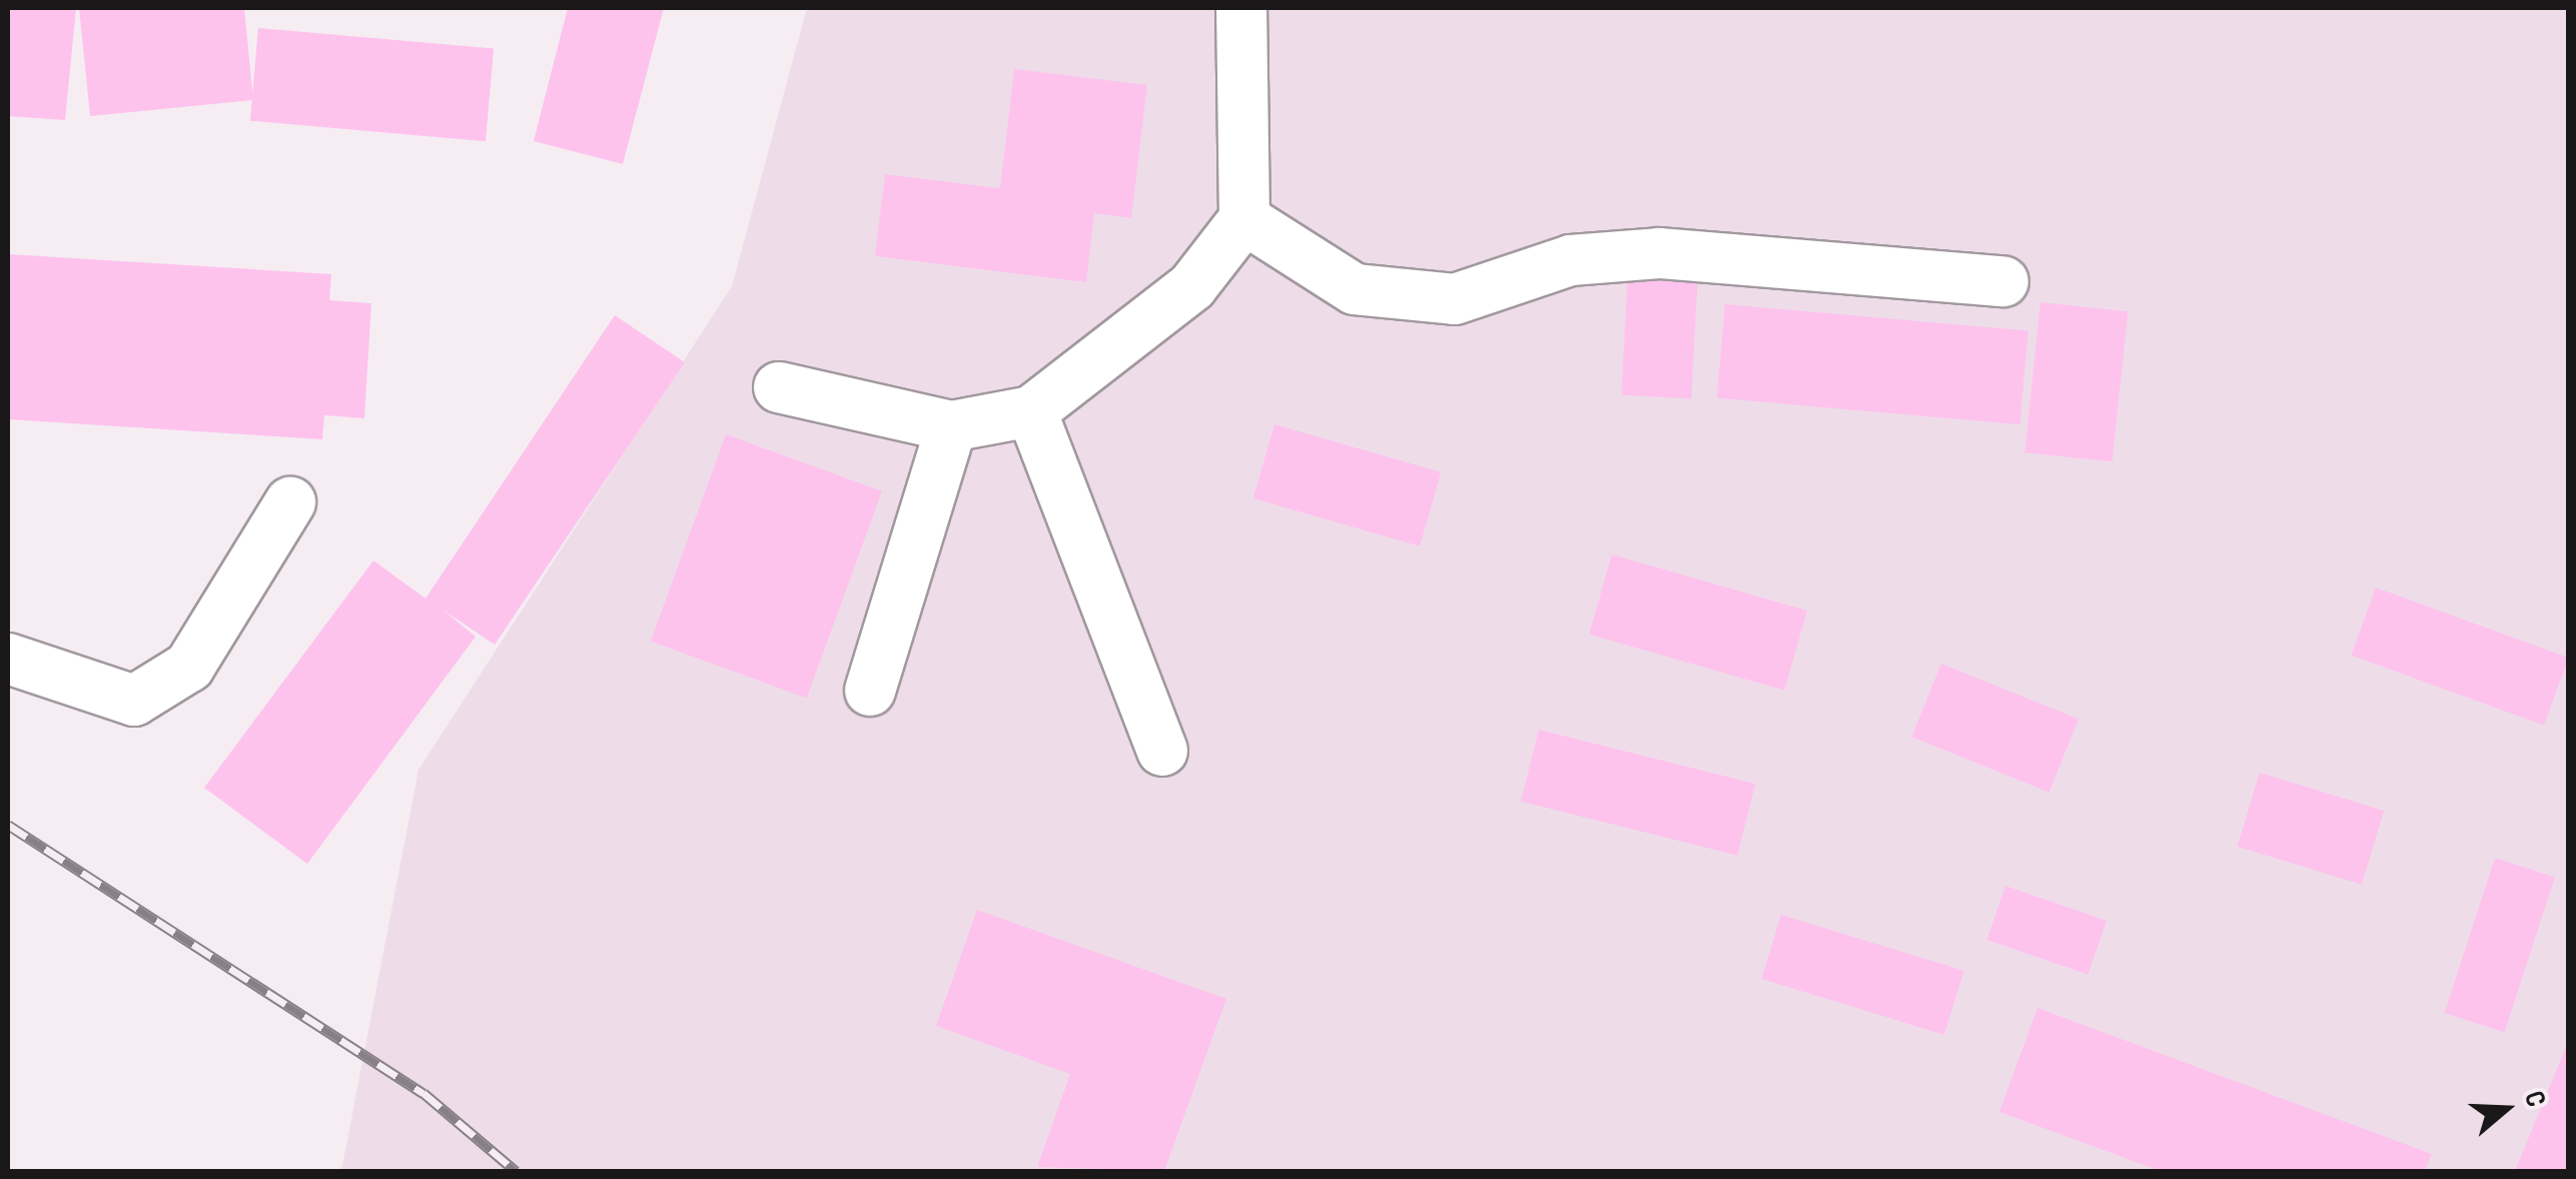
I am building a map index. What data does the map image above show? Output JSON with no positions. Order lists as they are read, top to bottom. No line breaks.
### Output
{"north":"right"}
